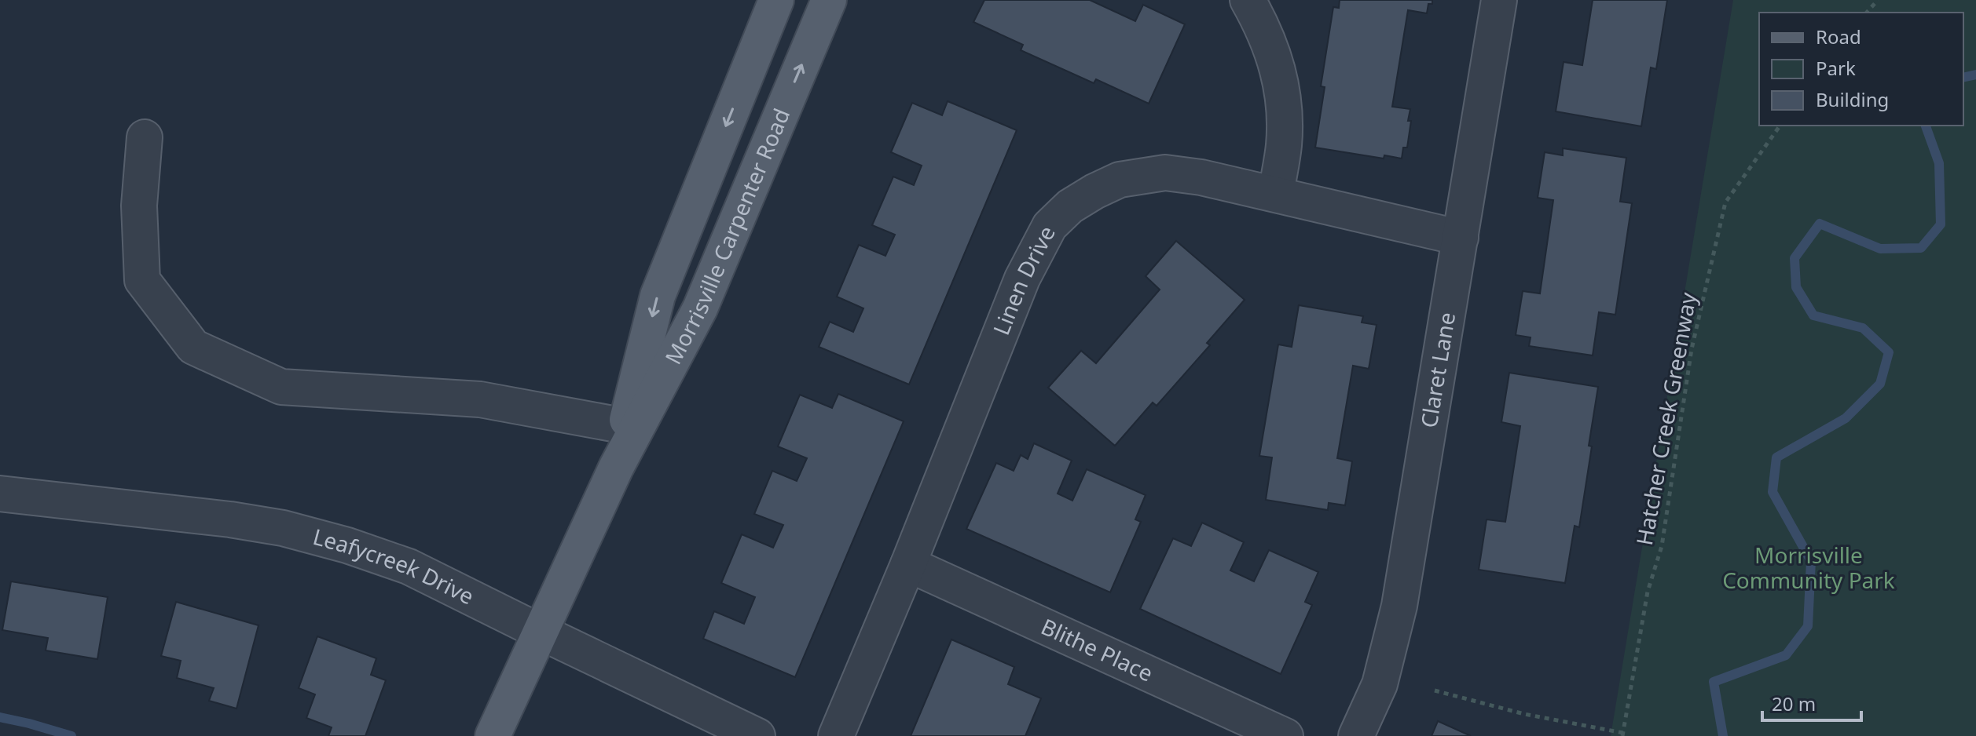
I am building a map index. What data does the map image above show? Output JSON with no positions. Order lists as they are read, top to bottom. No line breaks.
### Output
{"streets":{"main road":["Morrisville Carpenter Road"],"street":["Linen Drive","Claret Lane","Leafycreek Drive","Blithe Place"],"path":["Hatcher Creek Greenway"]},"crossings":[["Morrisville Carpenter Road","Leafycreek Drive"],["Linen Drive","Claret Lane"],["Linen Drive","Blithe Place"]],"parks":["Morrisville Community Park"],"legend":["Road","Park","Building"],"scale_bar":"20 m"}
